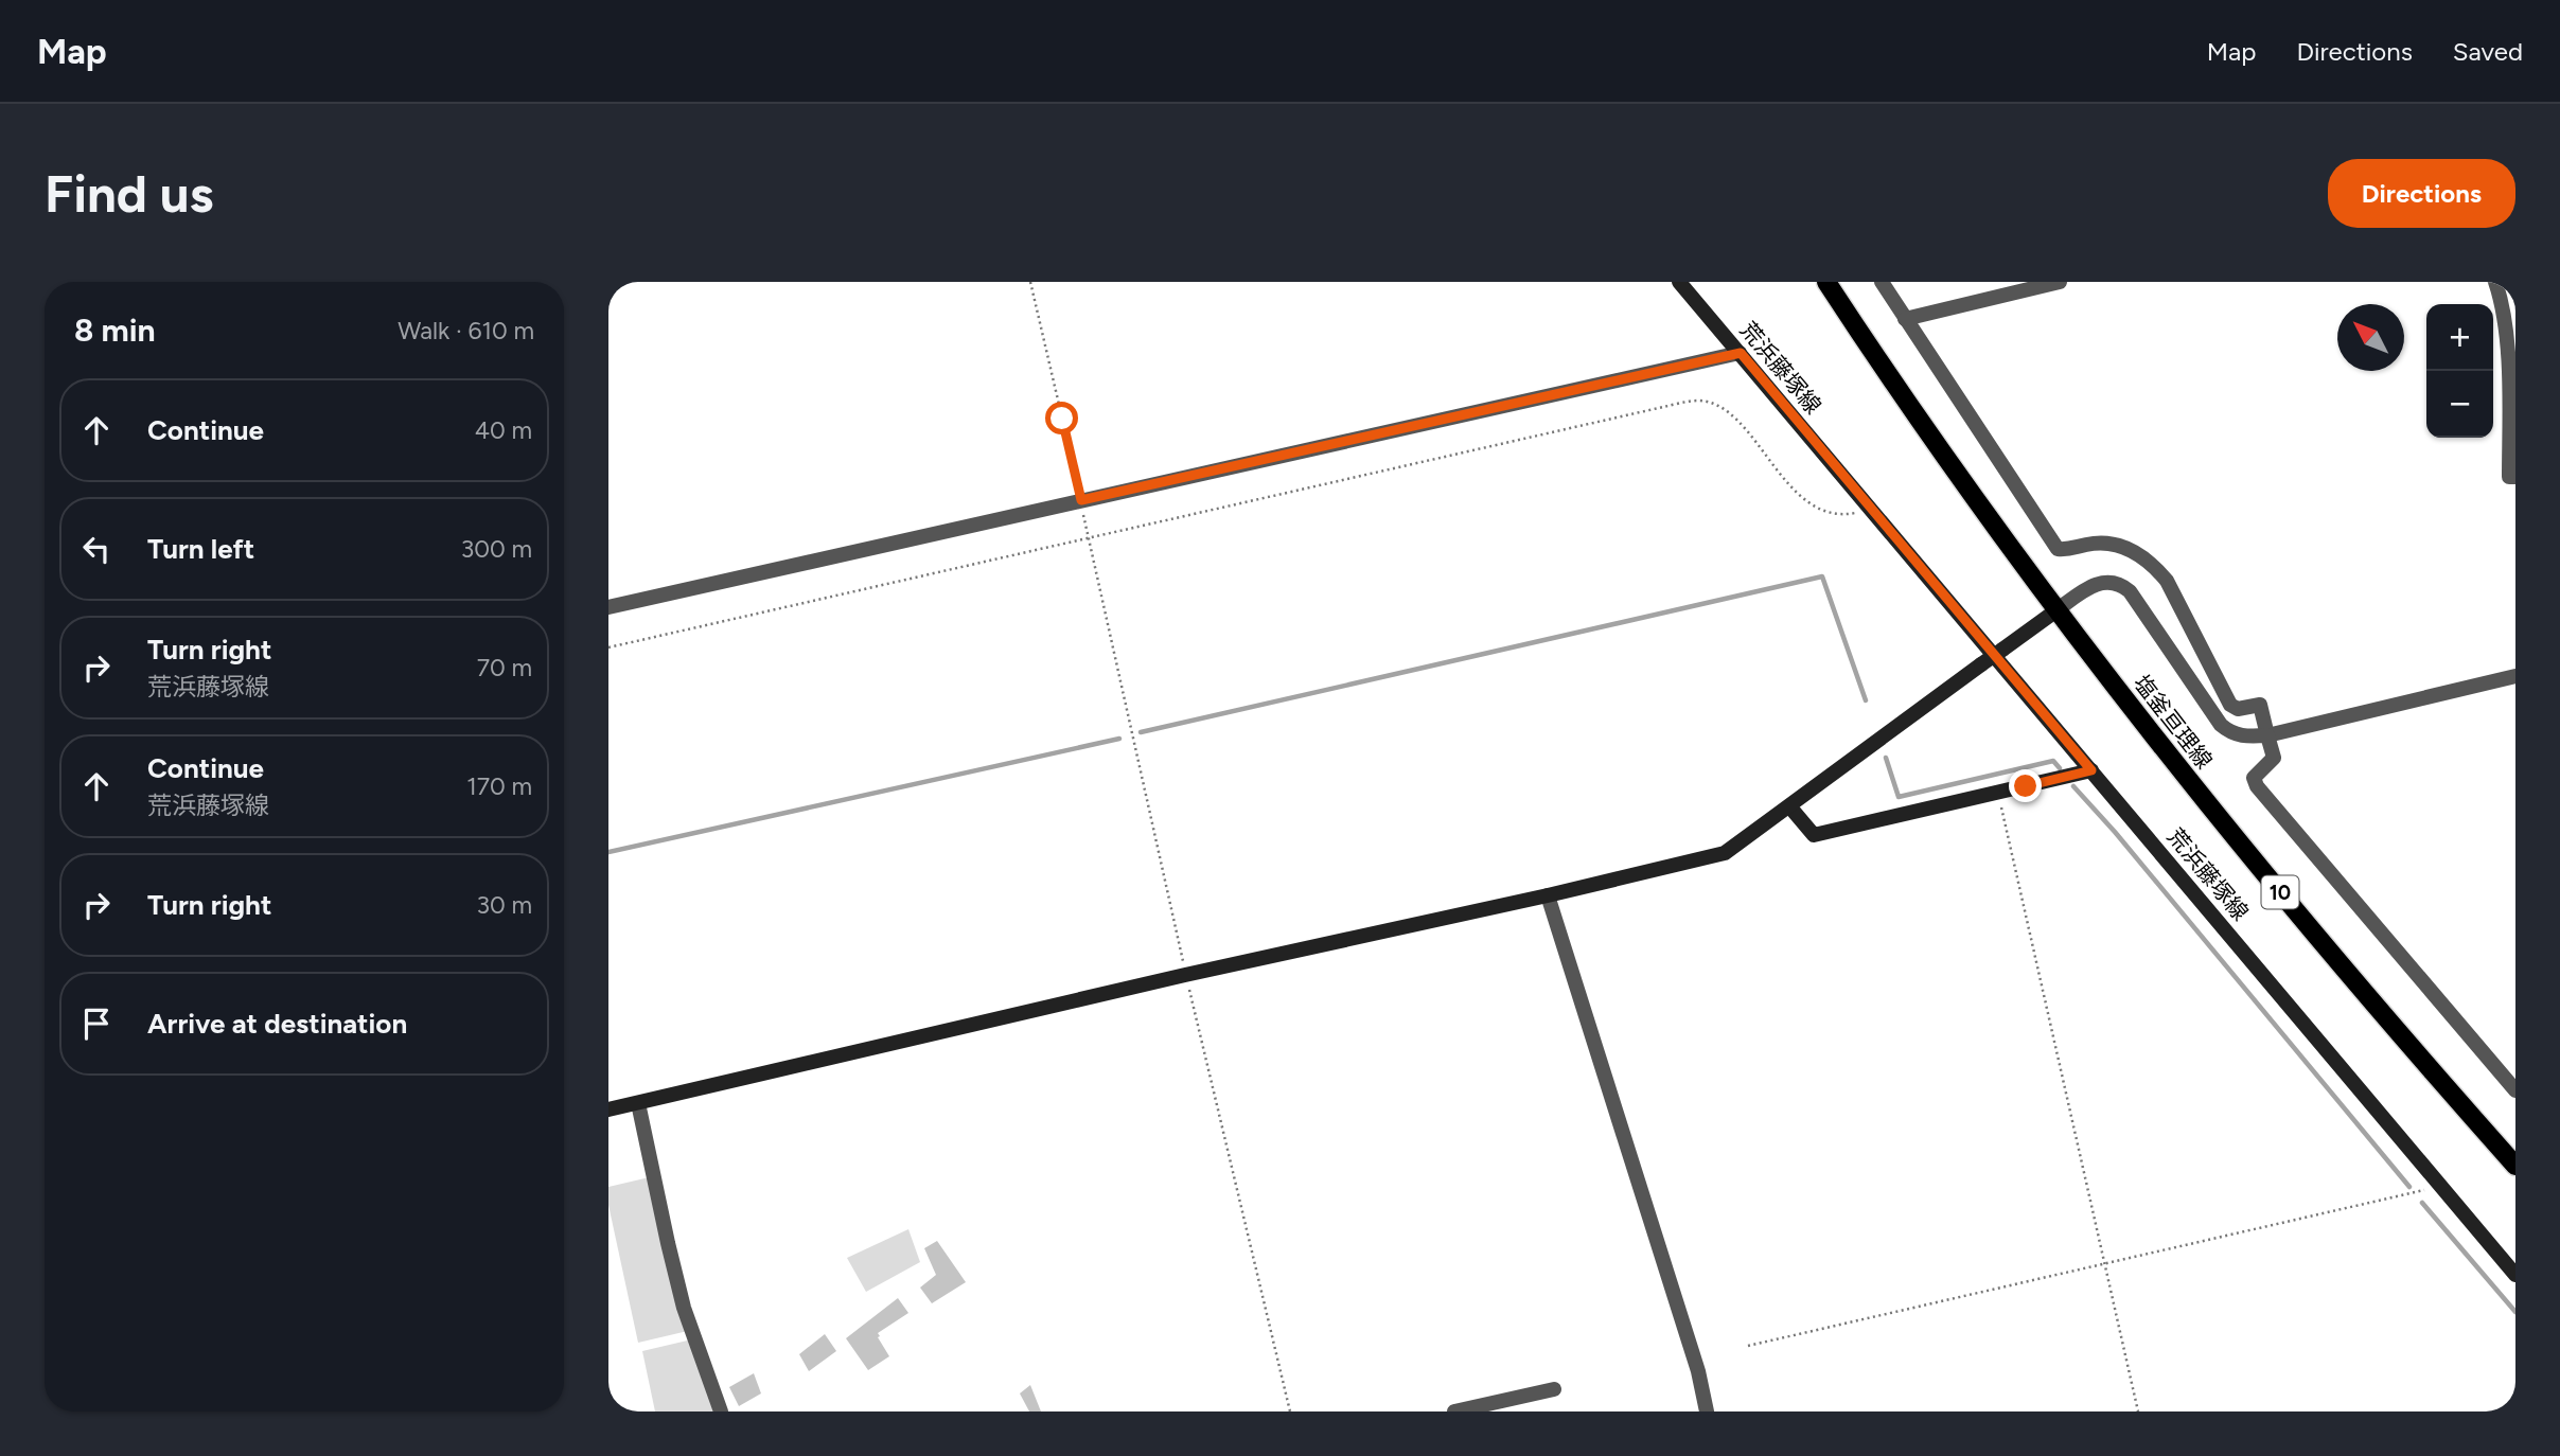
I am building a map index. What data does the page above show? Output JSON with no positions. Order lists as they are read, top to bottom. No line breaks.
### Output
{"streets":{"main road":["塩釜亘理線","10"],"street":["荒浜藤塚線"]},"north":"top left","page":{"header":"Map","nav":["Map","Directions","Saved"],"buttons":"Directions","title":"Find us","heading":["8 min","Walk · 610 m"],"map_buttons":["+","−"],"list":[["Continue","40 m"],["Turn left","300 m"],["Turn right","荒浜藤塚線","70 m"],["Continue","荒浜藤塚線","170 m"],["Turn right","30 m"],"Arrive at destination"]}}
